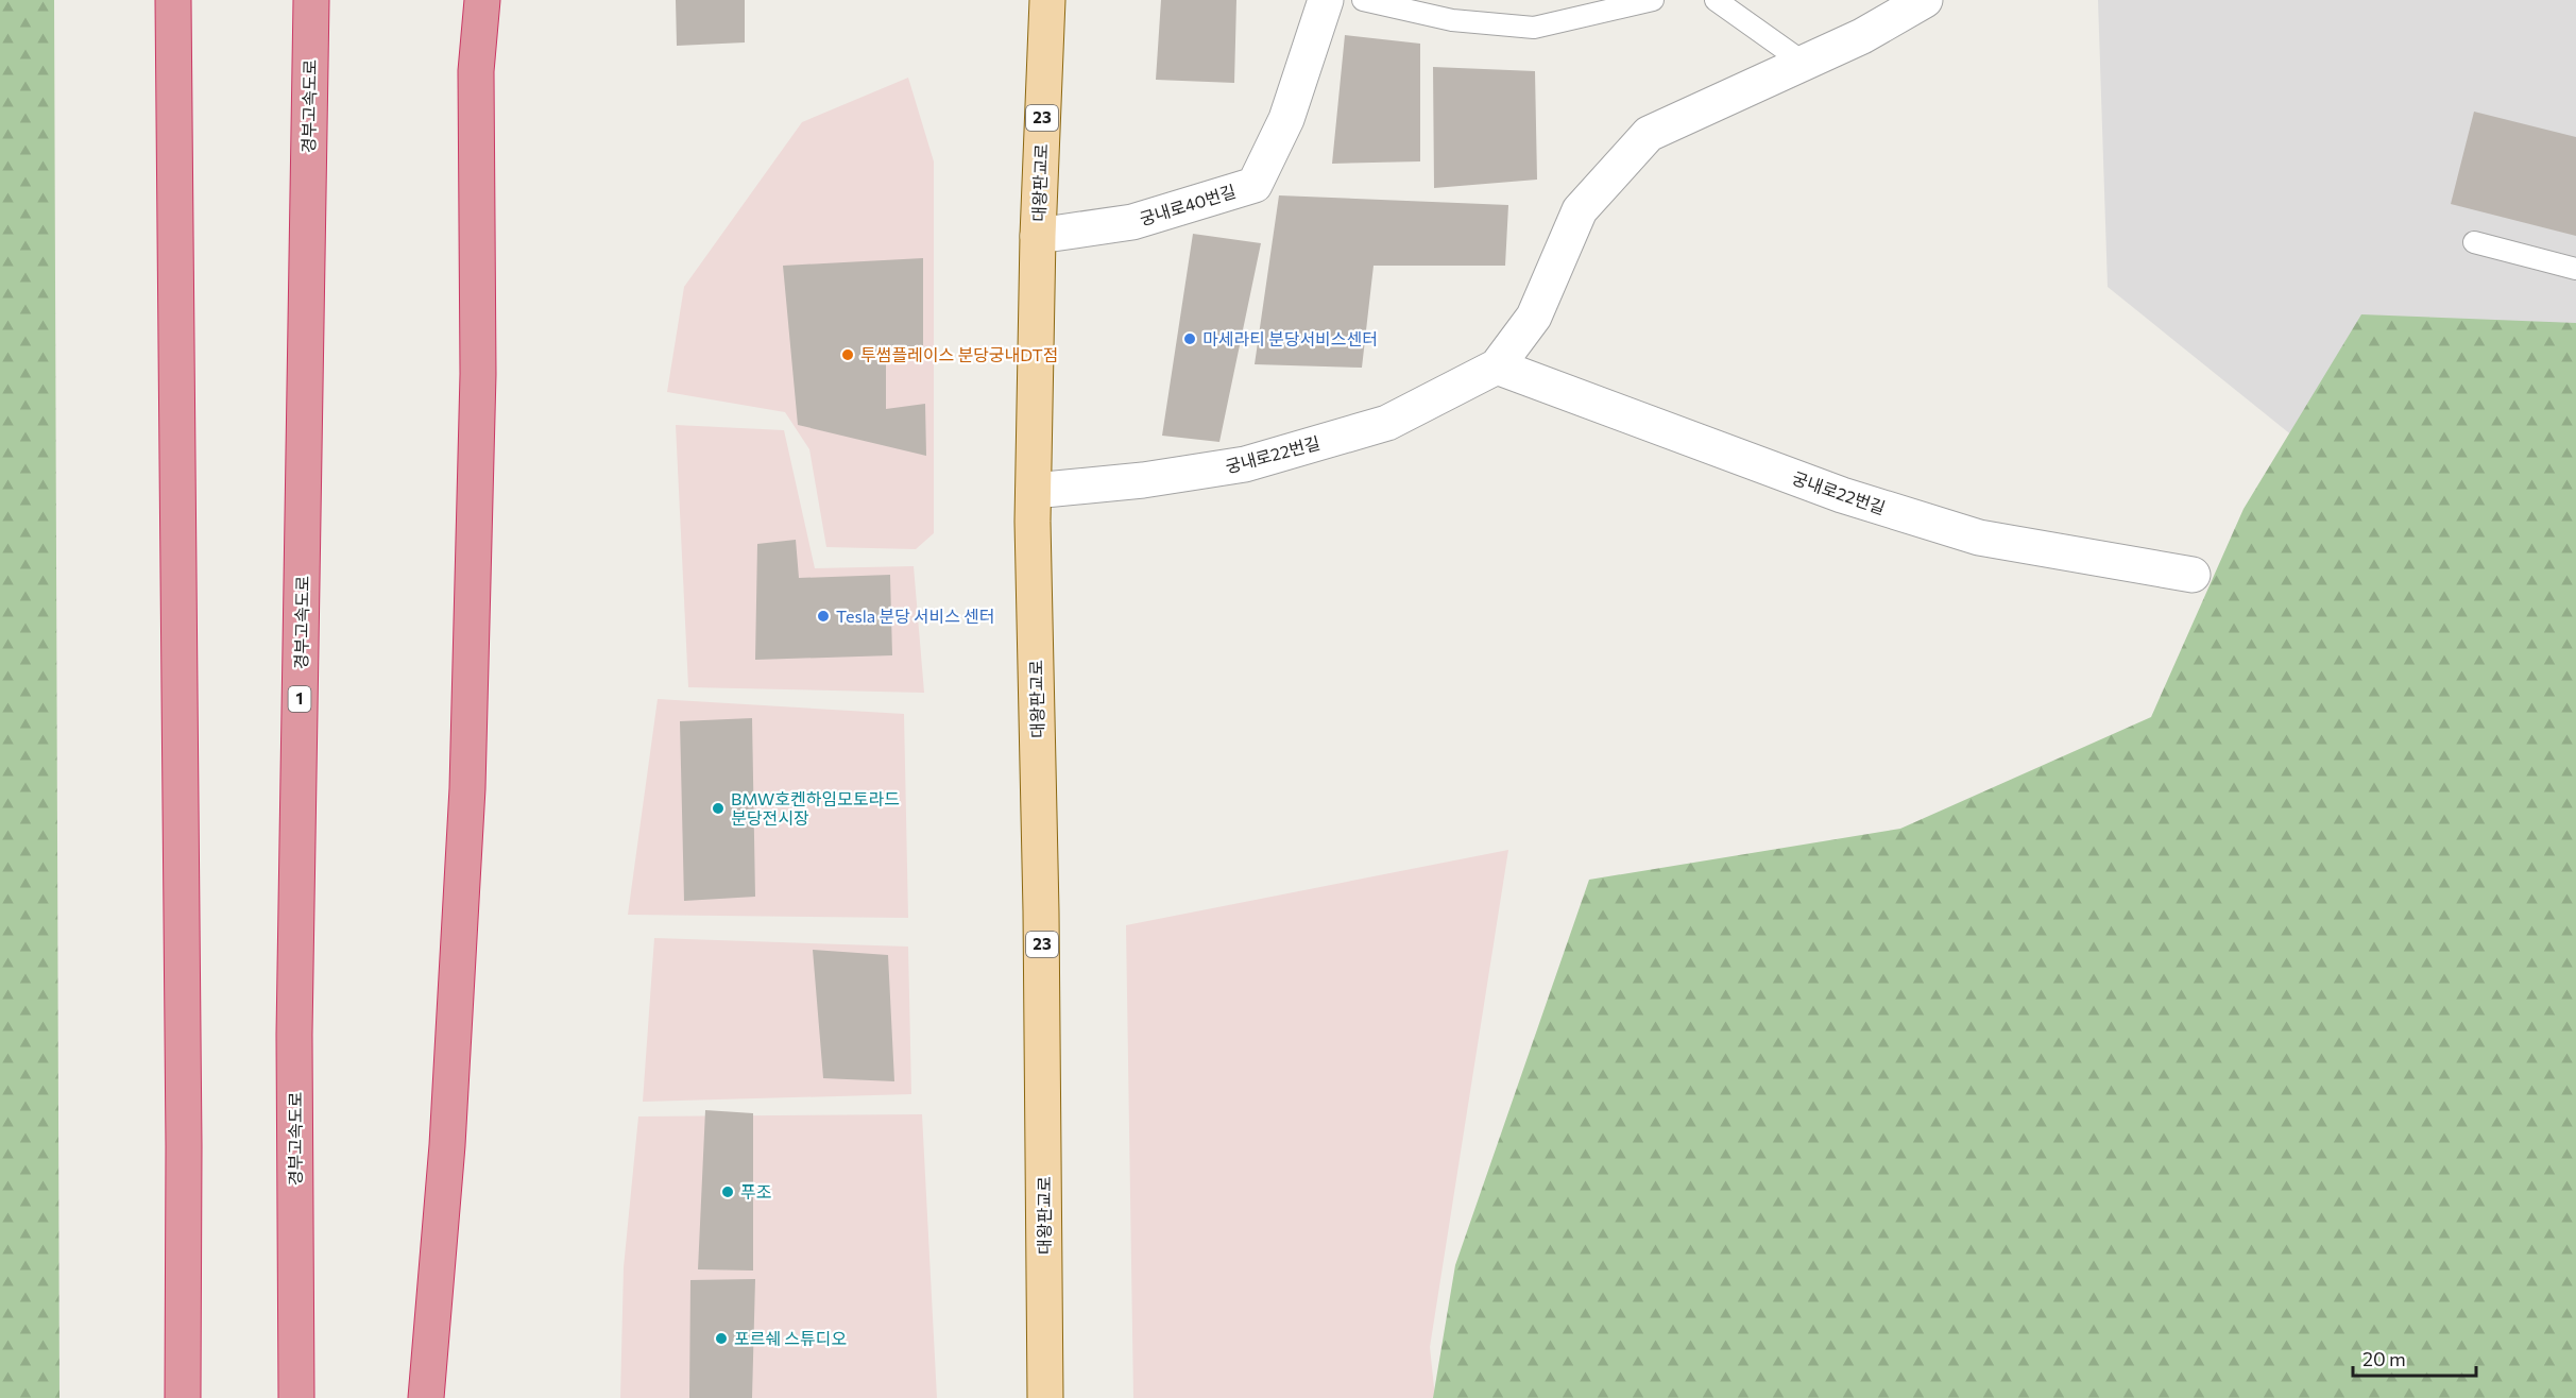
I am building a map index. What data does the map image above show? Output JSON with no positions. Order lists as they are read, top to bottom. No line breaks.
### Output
{"streets":{"highway":["경부고속도로","1"],"main road":["23","대왕판교로"],"street":["궁내로40번길","궁내로22번길"]},"crossings":[["대왕판교로","궁내로40번길"],["대왕판교로","궁내로22번길"]],"places":["마세라티 분당서비스센터","투썸플레이스 분당궁내DT점","Tesla 분당 서비스 센터","BMW호켄하임모토라드 분당전시장","푸조","포르쉐 스튜디오"],"scale_bar":"20 m"}
